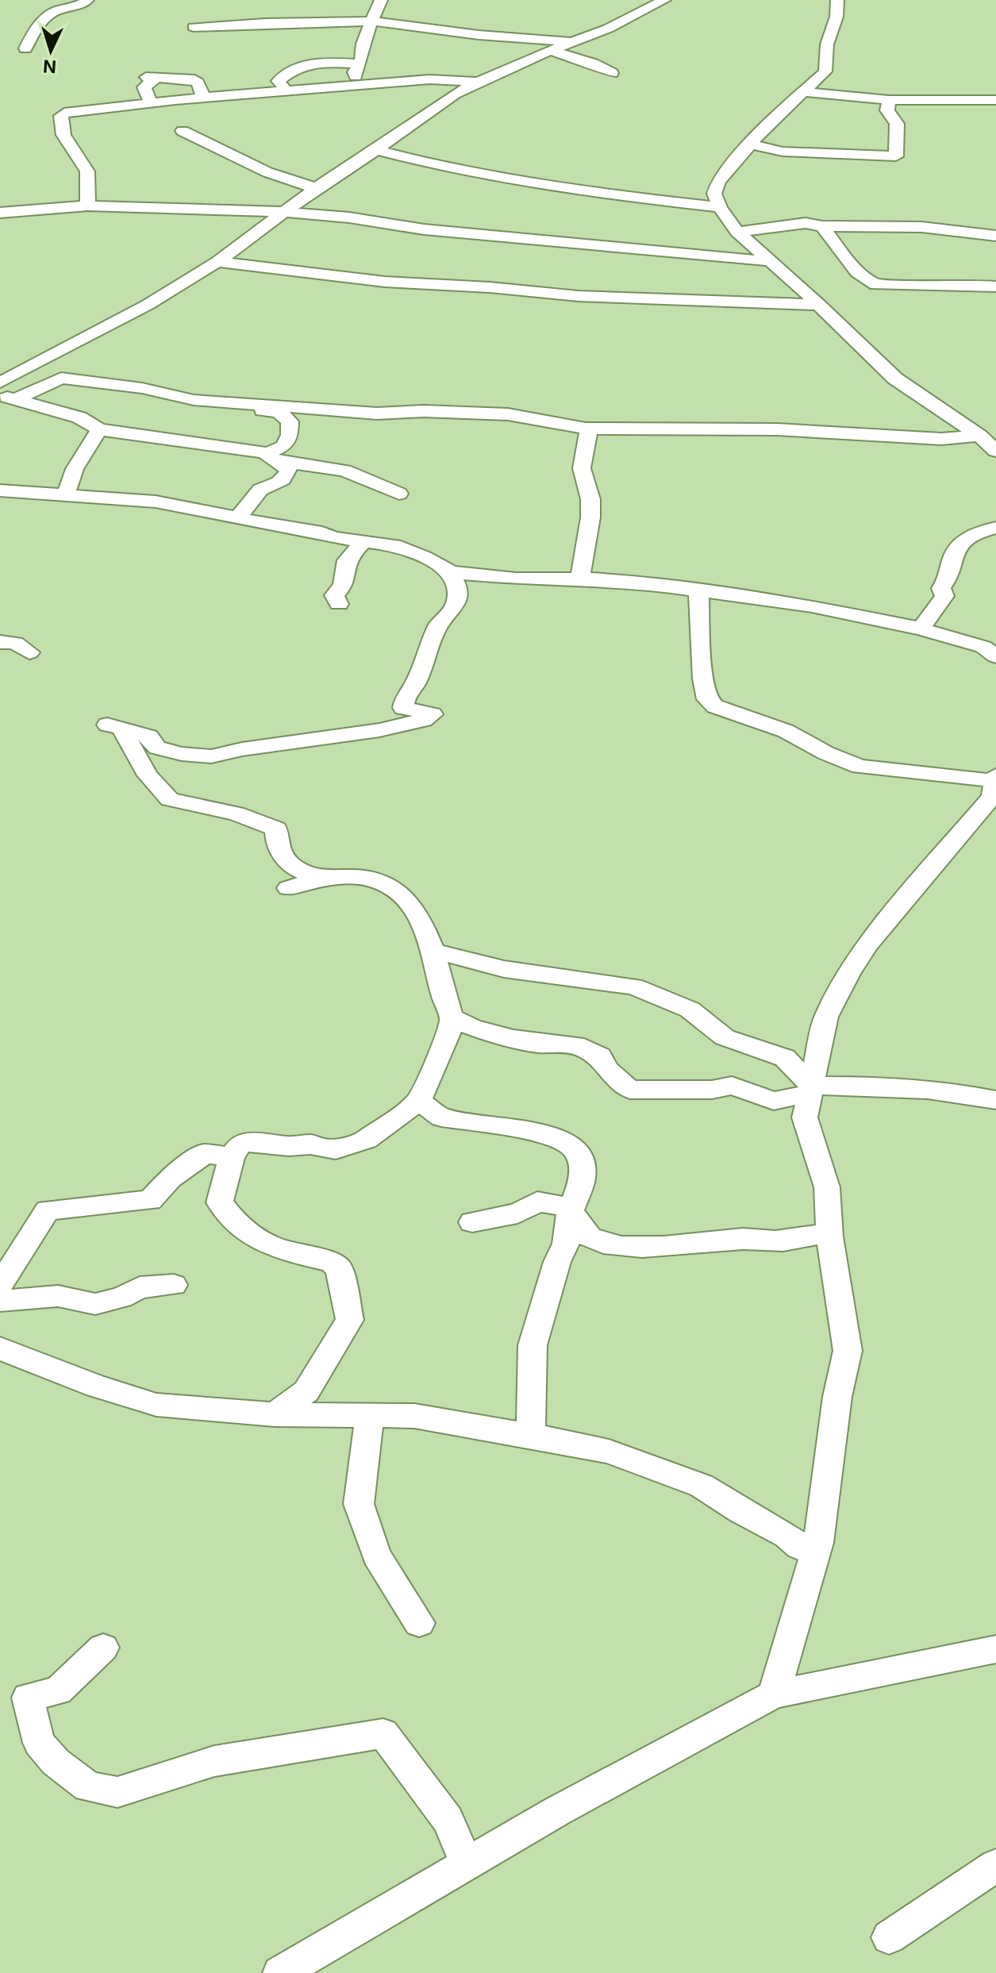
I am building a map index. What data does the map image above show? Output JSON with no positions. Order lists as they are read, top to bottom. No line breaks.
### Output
{"north":"bottom"}
